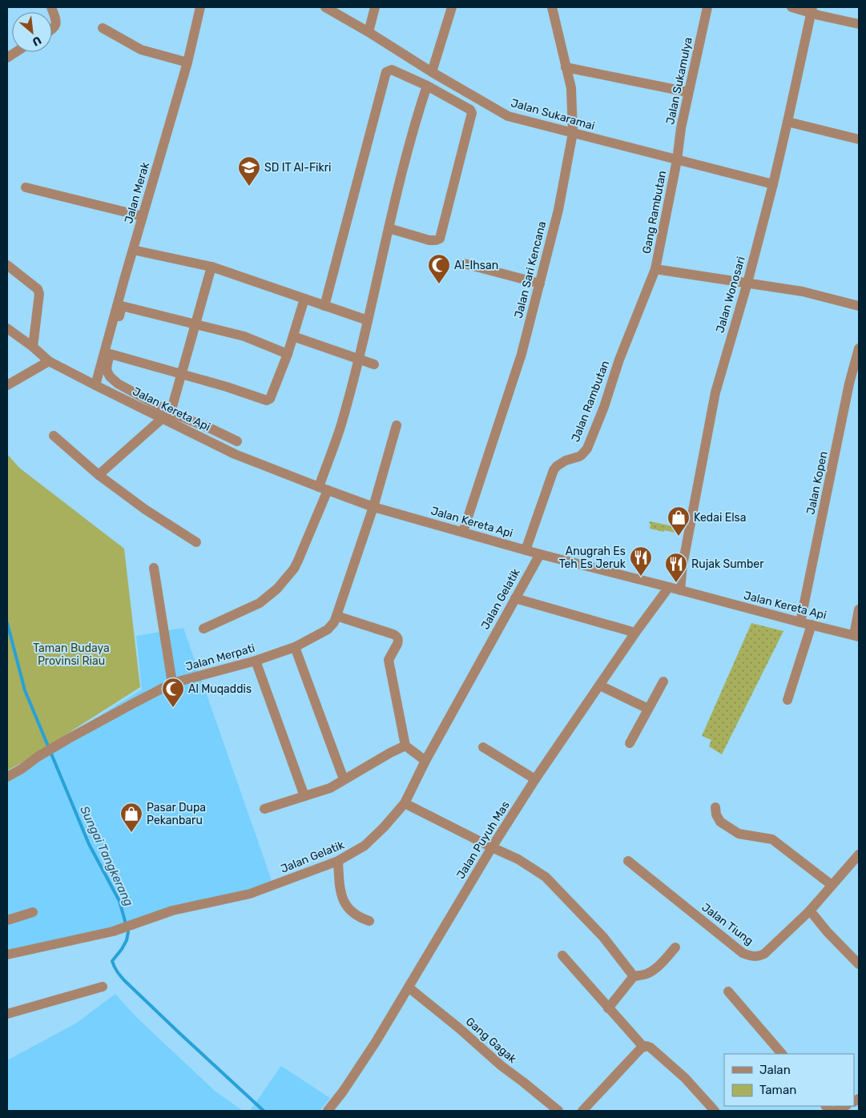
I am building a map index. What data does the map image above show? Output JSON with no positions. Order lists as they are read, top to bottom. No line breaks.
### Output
{"streets":{"street":["Jalan Sukamulya","Jalan Sukaramai","Jalan Merak","Gang Rambutan","Jalan Sari Kencana","Jalan Wonosari","Jalan Rambutan","Jalan Kereta Api","Jalan Kopen","Jalan Gelatik","Jalan Merpati","Jalan Puyuh Mas","Jalan Tiung","Gang Gagak"]},"crossings":[["Jalan Sukamulya","Jalan Sukaramai"],["Jalan Sukamulya","Gang Rambutan"],["Jalan Sukaramai","Gang Rambutan"],["Jalan Sukaramai","Jalan Sari Kencana"],["Jalan Sukaramai","Jalan Wonosari"],["Jalan Merak","Jalan Kereta Api"],["Gang Rambutan","Jalan Rambutan"],["Jalan Sari Kencana","Jalan Kereta Api"],["Jalan Wonosari","Jalan Kereta Api"],["Jalan Rambutan","Jalan Kereta Api"],["Jalan Kereta Api","Jalan Kopen"],["Jalan Kereta Api","Jalan Gelatik"],["Jalan Kereta Api","Jalan Merpati"],["Jalan Kereta Api","Jalan Puyuh Mas"],["Jalan Puyuh Mas","Gang Gagak"]],"water":["Sungai Tangkerang"],"parks":["Taman Budaya Provinsi Riau"],"places":{"school or university":["SD IT Al-Fikri"],"mosque":["Al-Ihsan","Al Muqaddis"],"shop":["Kedai Elsa","Pasar Dupa Pekanbaru"],"restaurant":["Anugrah Es Teh Es Jeruk","Rujak Sumber"]},"legend":["Jalan","Taman"],"north":"bottom right"}
